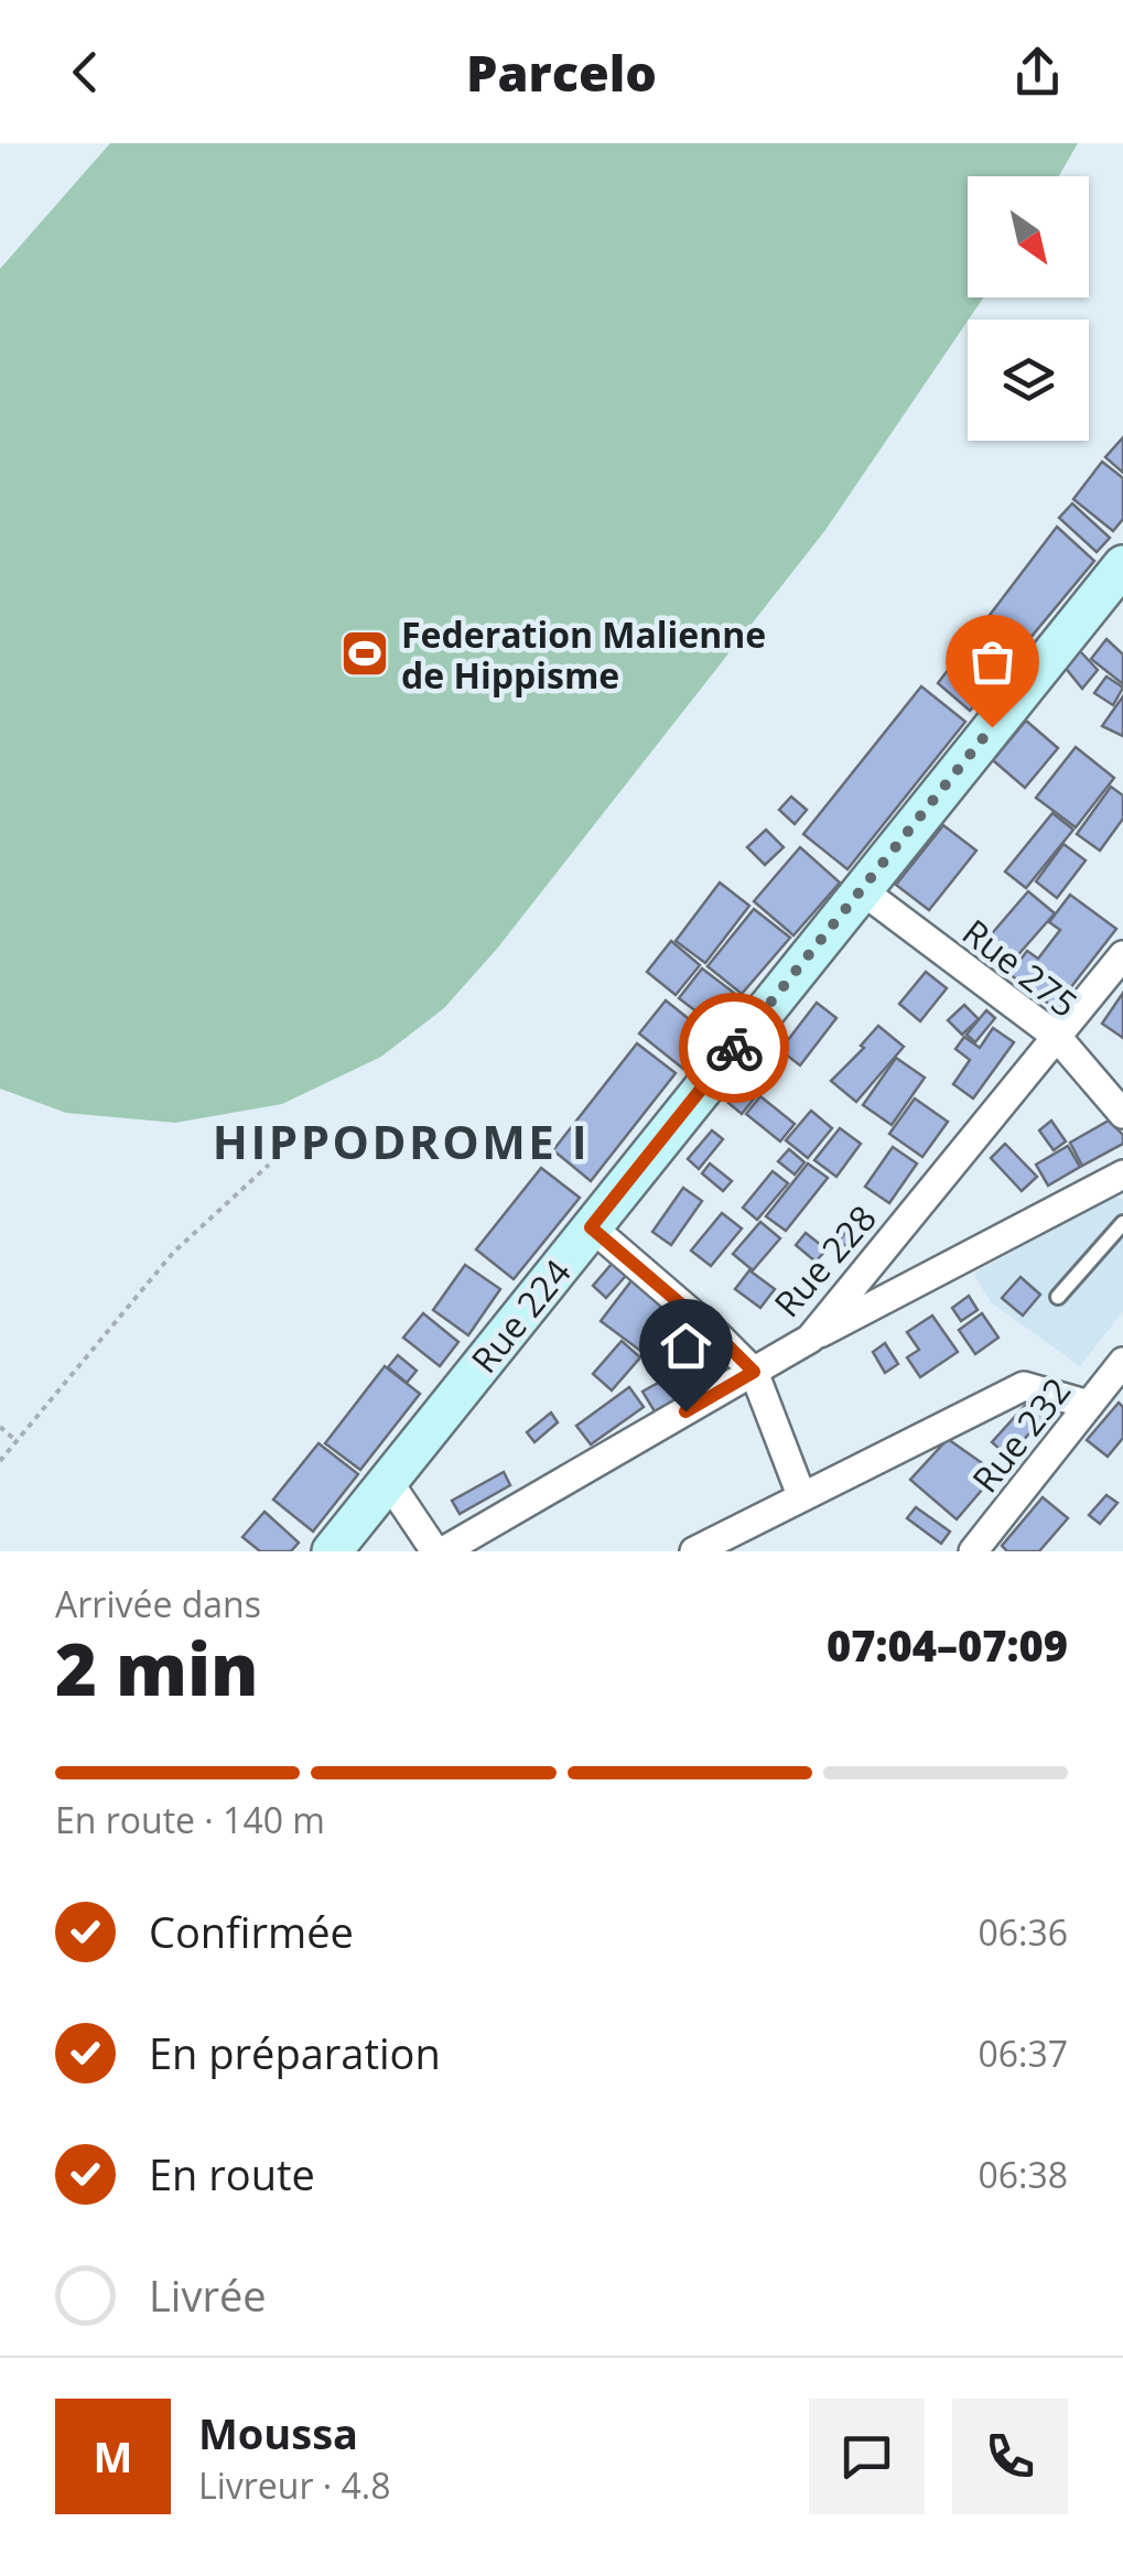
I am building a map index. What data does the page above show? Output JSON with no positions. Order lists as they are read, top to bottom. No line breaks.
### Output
{"streets":{"street":["Rue 275","Rue 228","Rue 224","Rue 232"]},"crossings":[["Rue 275","Rue 228"],["Rue 275","Rue 224"]],"districts":["HIPPODROME I"],"places":{"sports":["Federation Malienne de Hippisme"]},"north":"bottom right","page":{"header":"Parcelo","heading":["2 min","Arrivée dans","07:04–07:09"],"panel":["Moussa","Livreur · 4.8"],"bar":"En route · 140 m","list":[["Confirmée","06:36"],["En préparation","06:37"],["En route","06:38"],"Livrée"],"round":"M"}}
